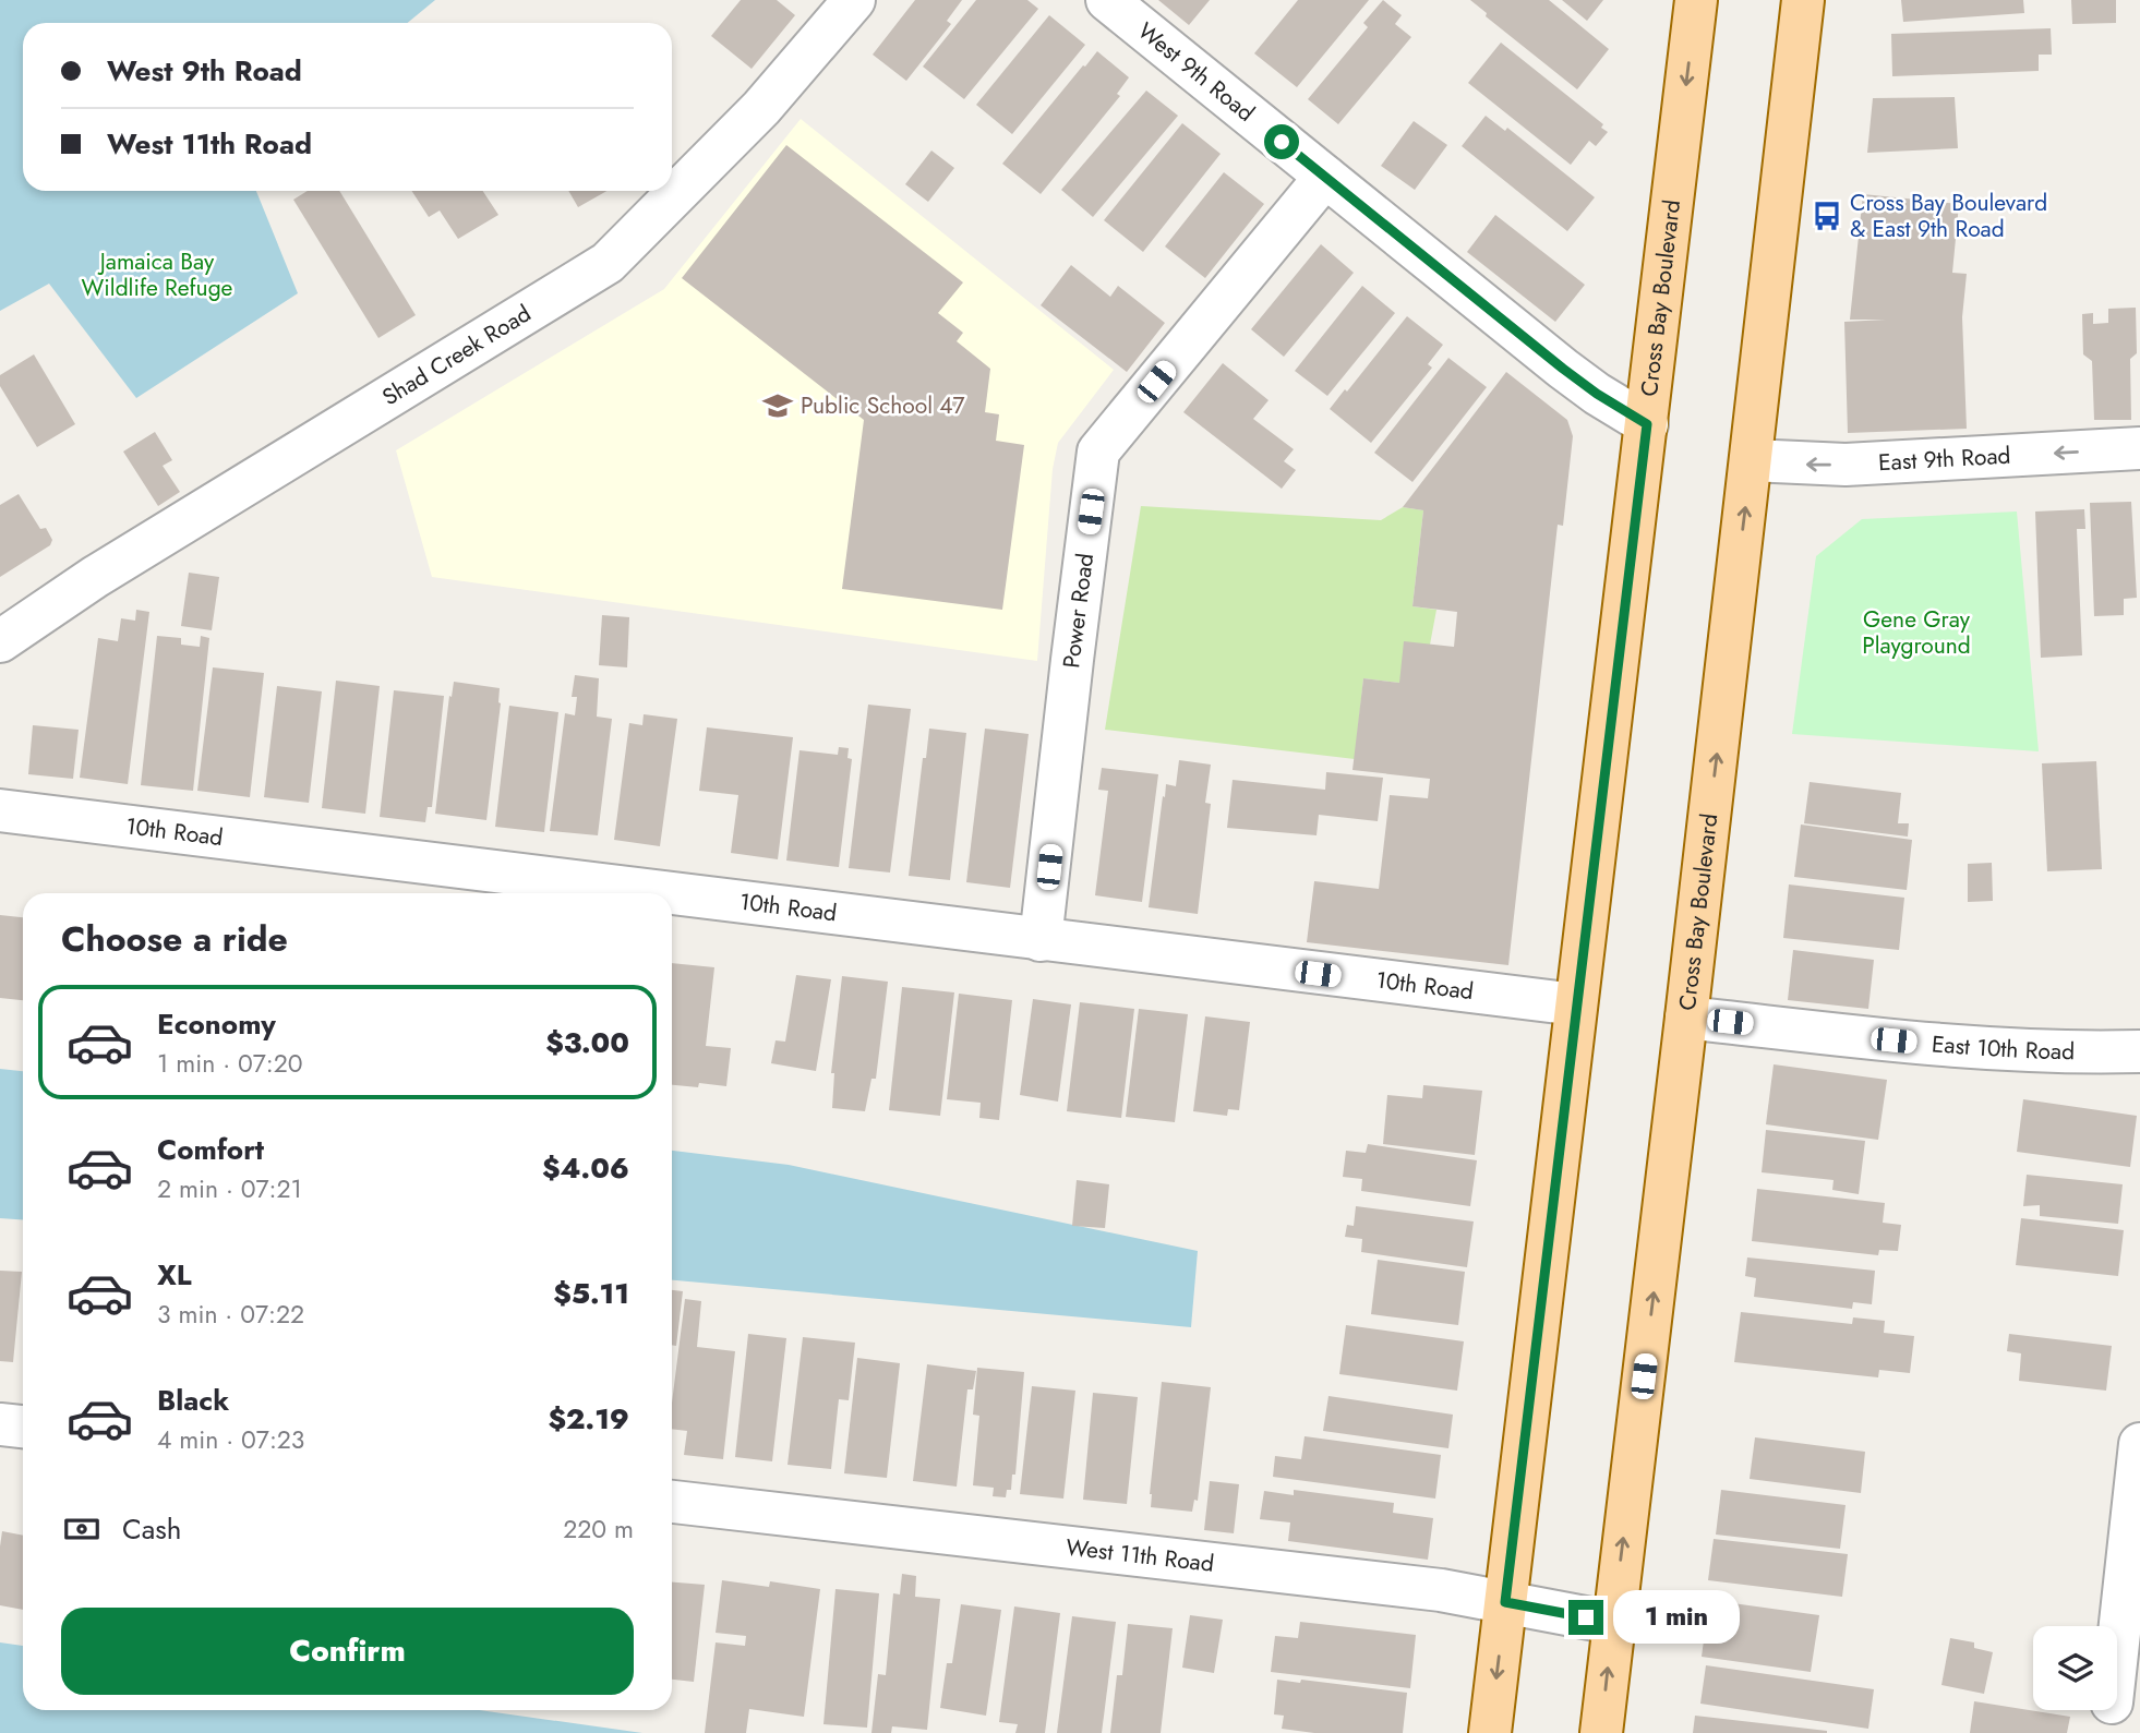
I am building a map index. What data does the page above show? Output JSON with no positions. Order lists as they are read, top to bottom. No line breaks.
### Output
{"streets":{"main road":["Cross Bay Boulevard"],"street":["West 9th Road","Shad Creek Road","East 9th Road","Power Road","10th Road","East 10th Road","West 11th Road"]},"crossings":[["West 9th Road","Cross Bay Boulevard"],["West 9th Road","Power Road"],["Cross Bay Boulevard","East 9th Road"],["Cross Bay Boulevard","10th Road"],["Cross Bay Boulevard","East 10th Road"],["Cross Bay Boulevard","West 11th Road"],["Power Road","10th Road"]],"one_way":["East 9th Road"],"parks":["Jamaica Bay Wildlife Refuge","Gene Gray Playground"],"places":{"bus stop":["Cross Bay Boulevard & East 9th Road"],"school or university":["Public School 47"]},"page":{"banner":["West 9th Road","West 11th Road"],"heading":"Choose a ride","list":[{"name":"Economy","note":"1 min · 07:20","value":"$3.00"},{"name":"Comfort","note":"2 min · 07:21","value":"$4.06"},{"name":"XL","note":"3 min · 07:22","value":"$5.11"},{"name":"Black","note":"4 min · 07:23","value":"$2.19"}],"pay":["Cash","220 m"],"bubble":"1 min","buttons":"Confirm"}}
